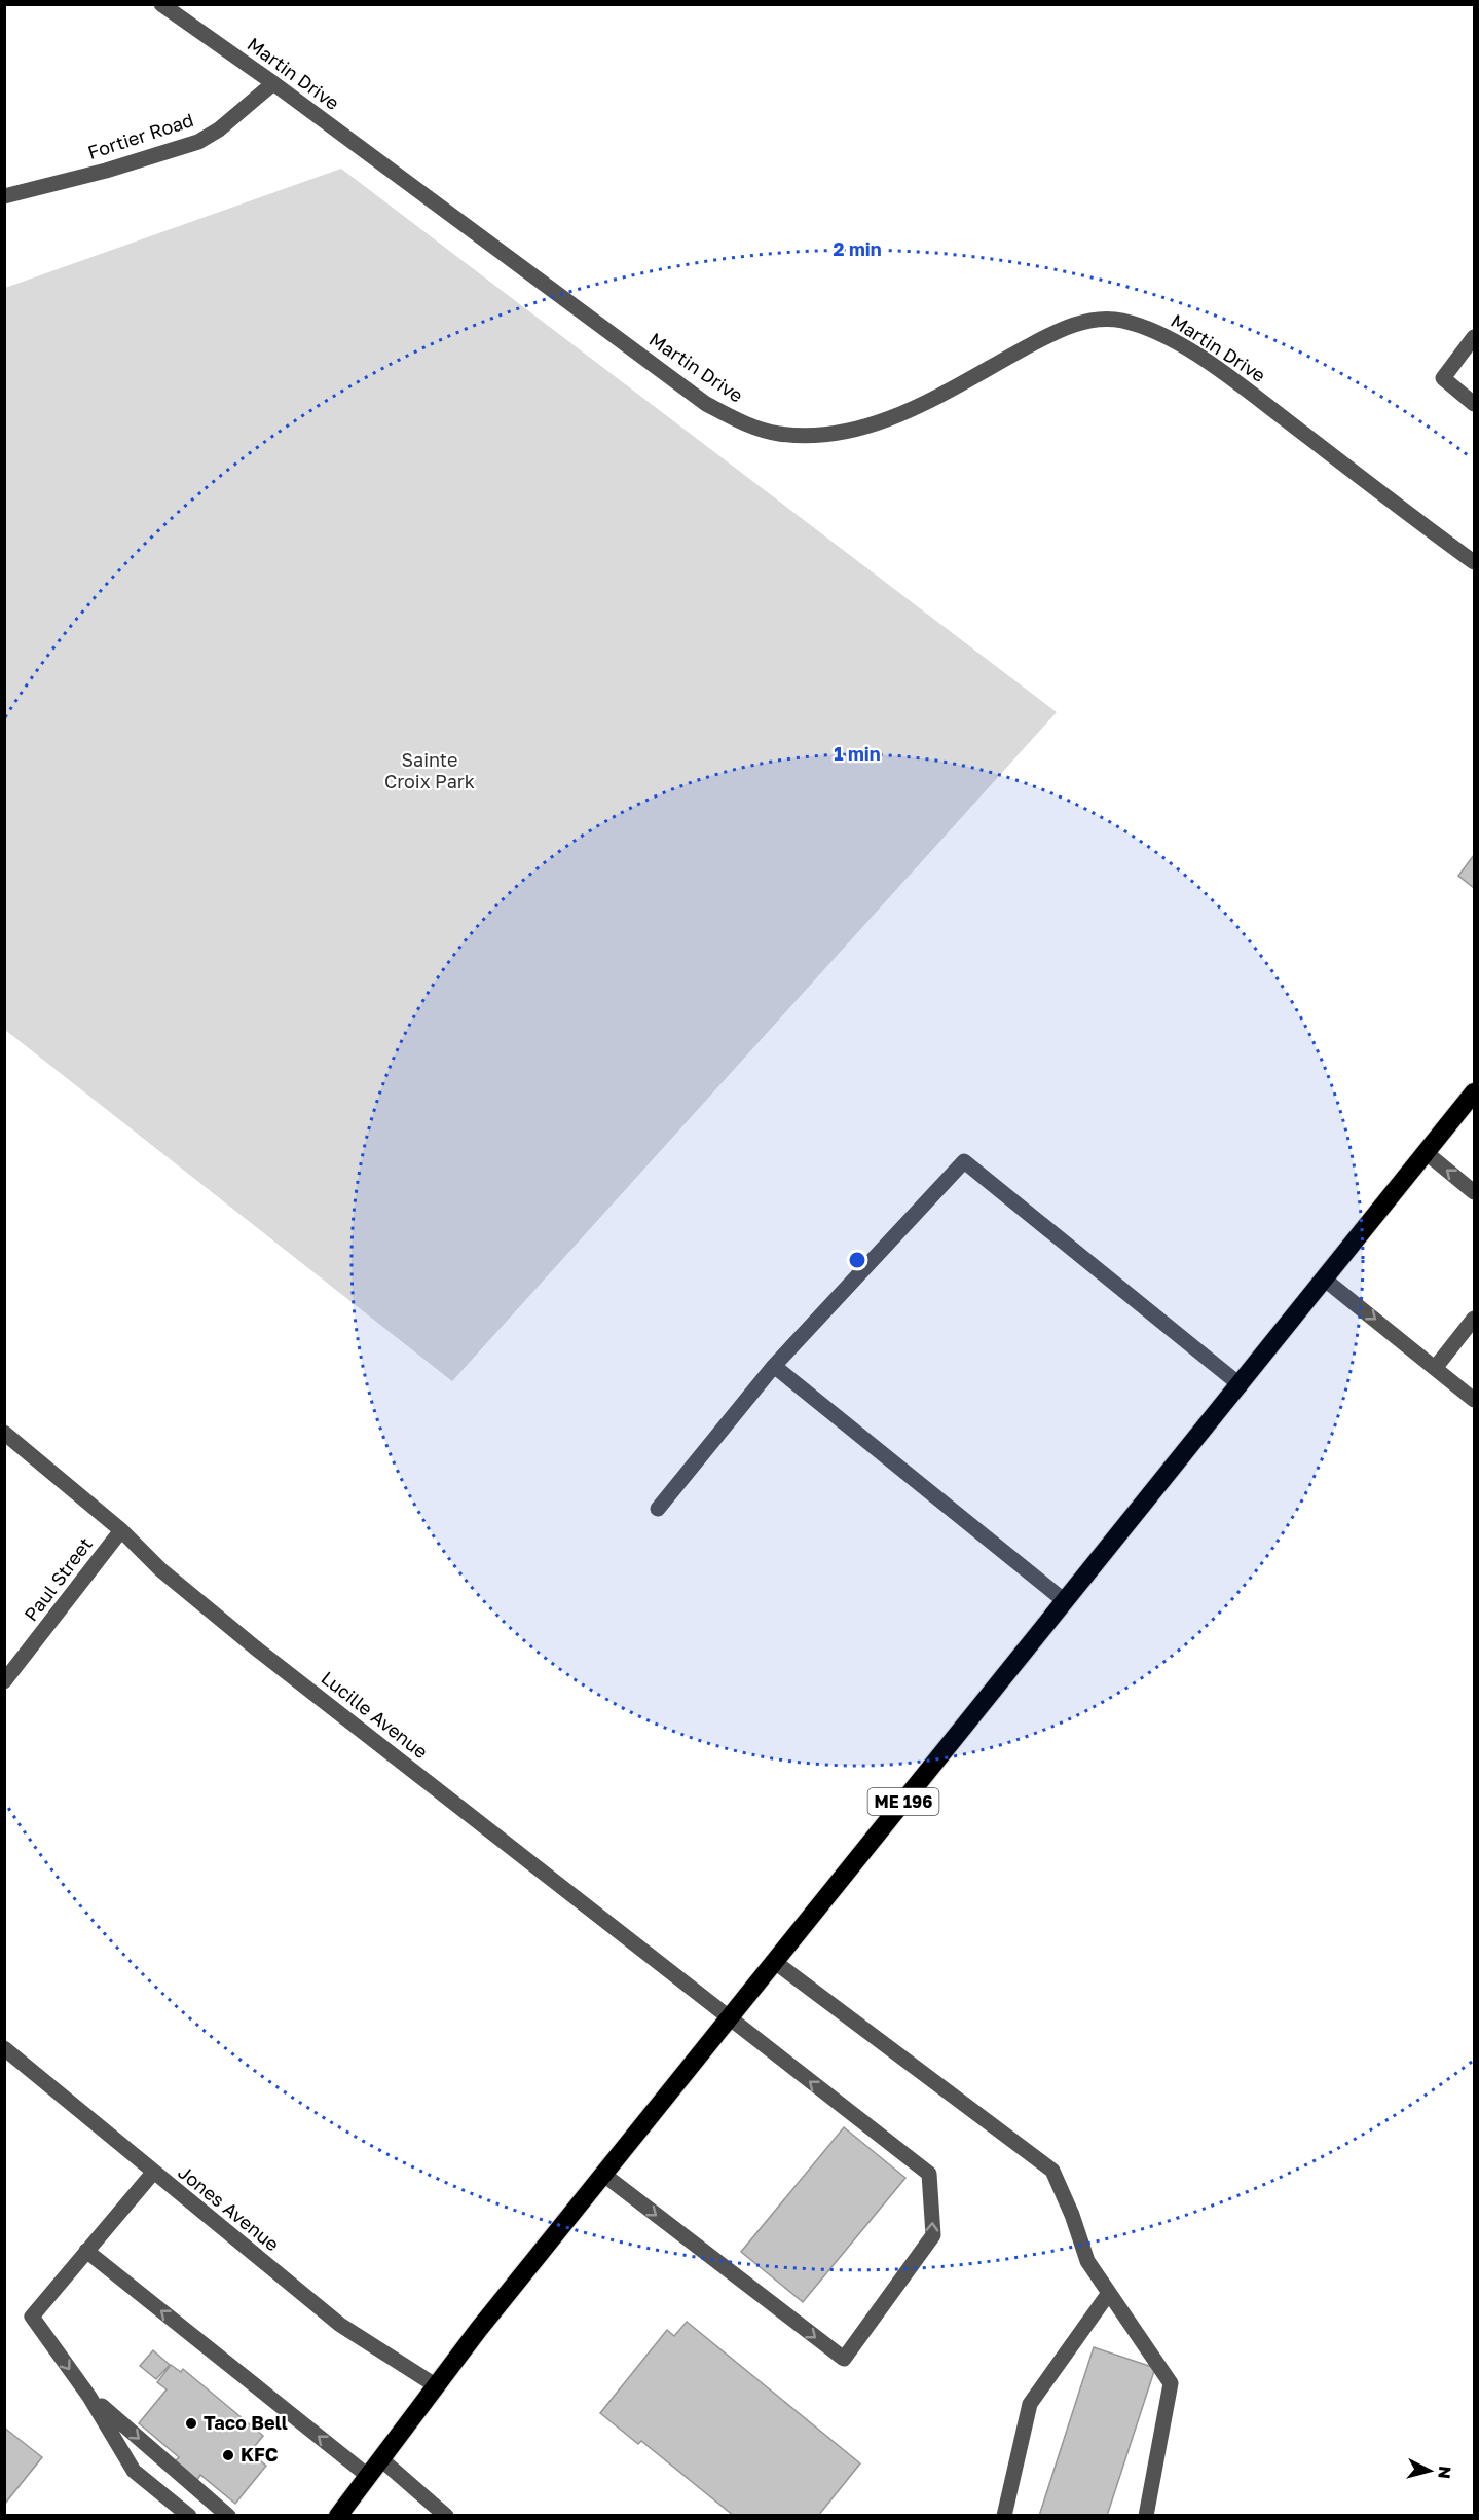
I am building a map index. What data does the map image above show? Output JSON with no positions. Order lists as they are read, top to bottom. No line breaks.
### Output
{"streets":{"highway":["ME 196"],"street":["Martin Drive","Fortier Road","Paul Street","Lucille Avenue","Jones Avenue"]},"crossings":[["Martin Drive","Fortier Road"],["Paul Street","Lucille Avenue"],["Lucille Avenue","ME 196"],["ME 196","Jones Avenue"]],"parks":["Sainte Croix Park"],"places":["Taco Bell","KFC"],"north":"right","rings":["2 min","1 min"]}
